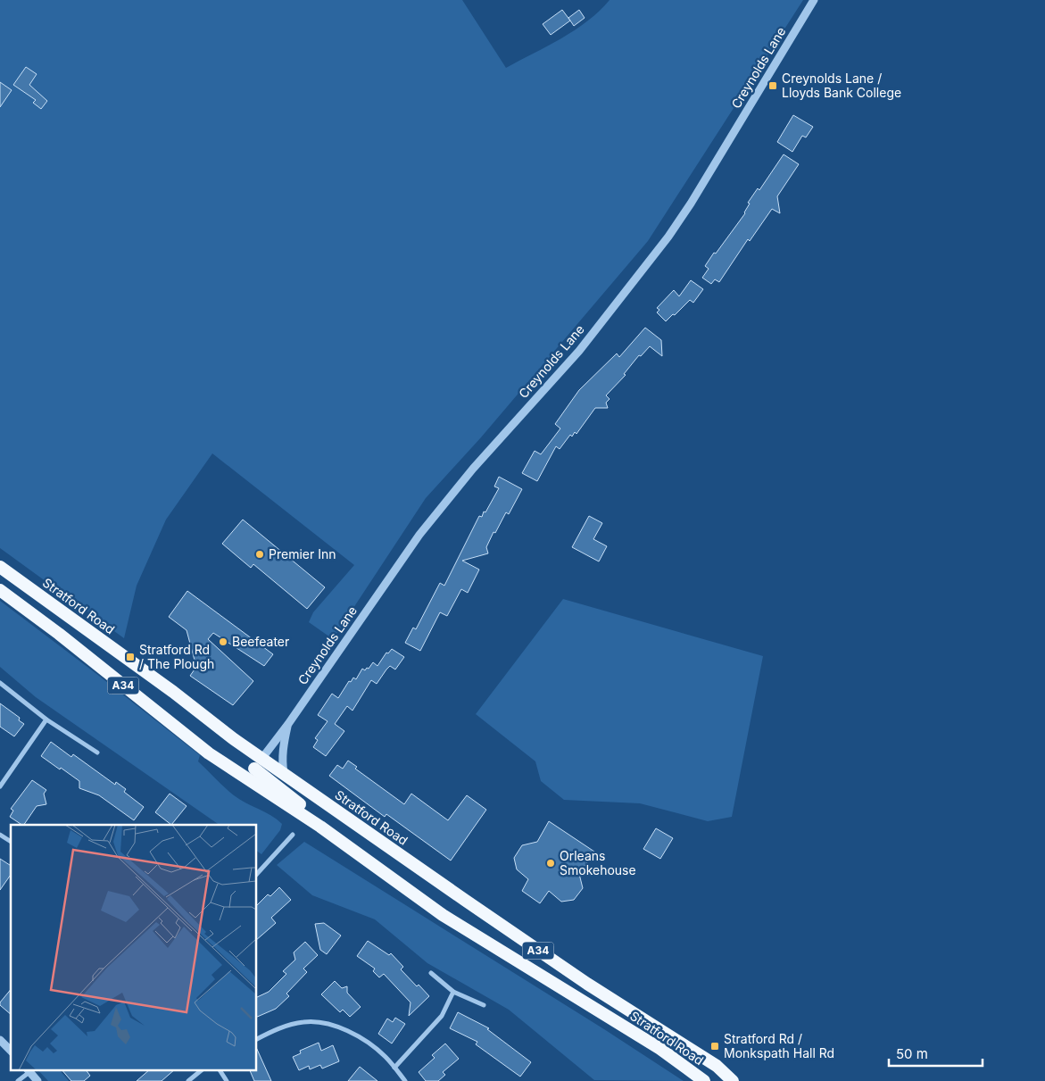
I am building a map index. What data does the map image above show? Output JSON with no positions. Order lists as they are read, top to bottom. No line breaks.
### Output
{"streets":{"highway":["Stratford Road","A34"],"street":["Creynolds Lane"]},"crossings":[["Creynolds Lane","Stratford Road"]],"places":{"transit":["Creynolds Lane / Lloyds Bank College","Stratford Rd / The Plough","Stratford Rd / Monkspath Hall Rd"],"other":["Premier Inn","Beefeater","Orleans Smokehouse"]},"scale_bar":"50 m"}
